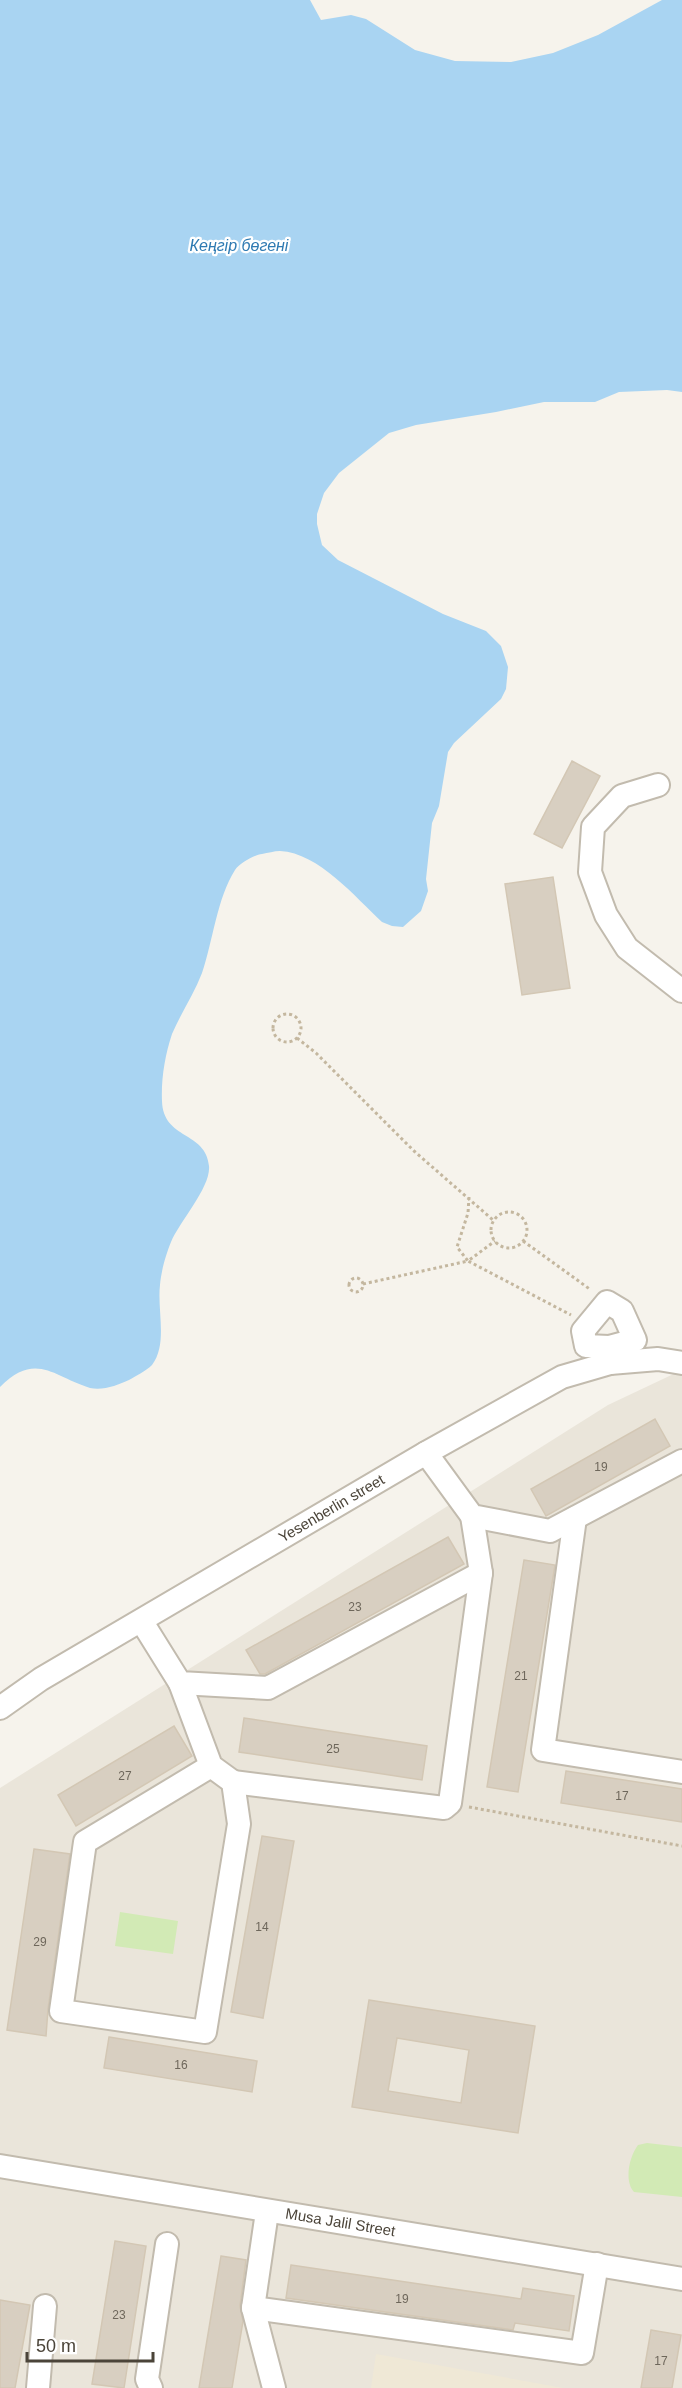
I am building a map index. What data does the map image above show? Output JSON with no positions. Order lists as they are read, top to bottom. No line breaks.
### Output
{"streets":{"street":["Yesenberlin street","Musa Jalil Street"]},"water":["Кеңгір бөгені"],"house_numbers":["19","23","21","25","27","17","14","29","16","19","23","17"],"scale_bar":"50 m"}
